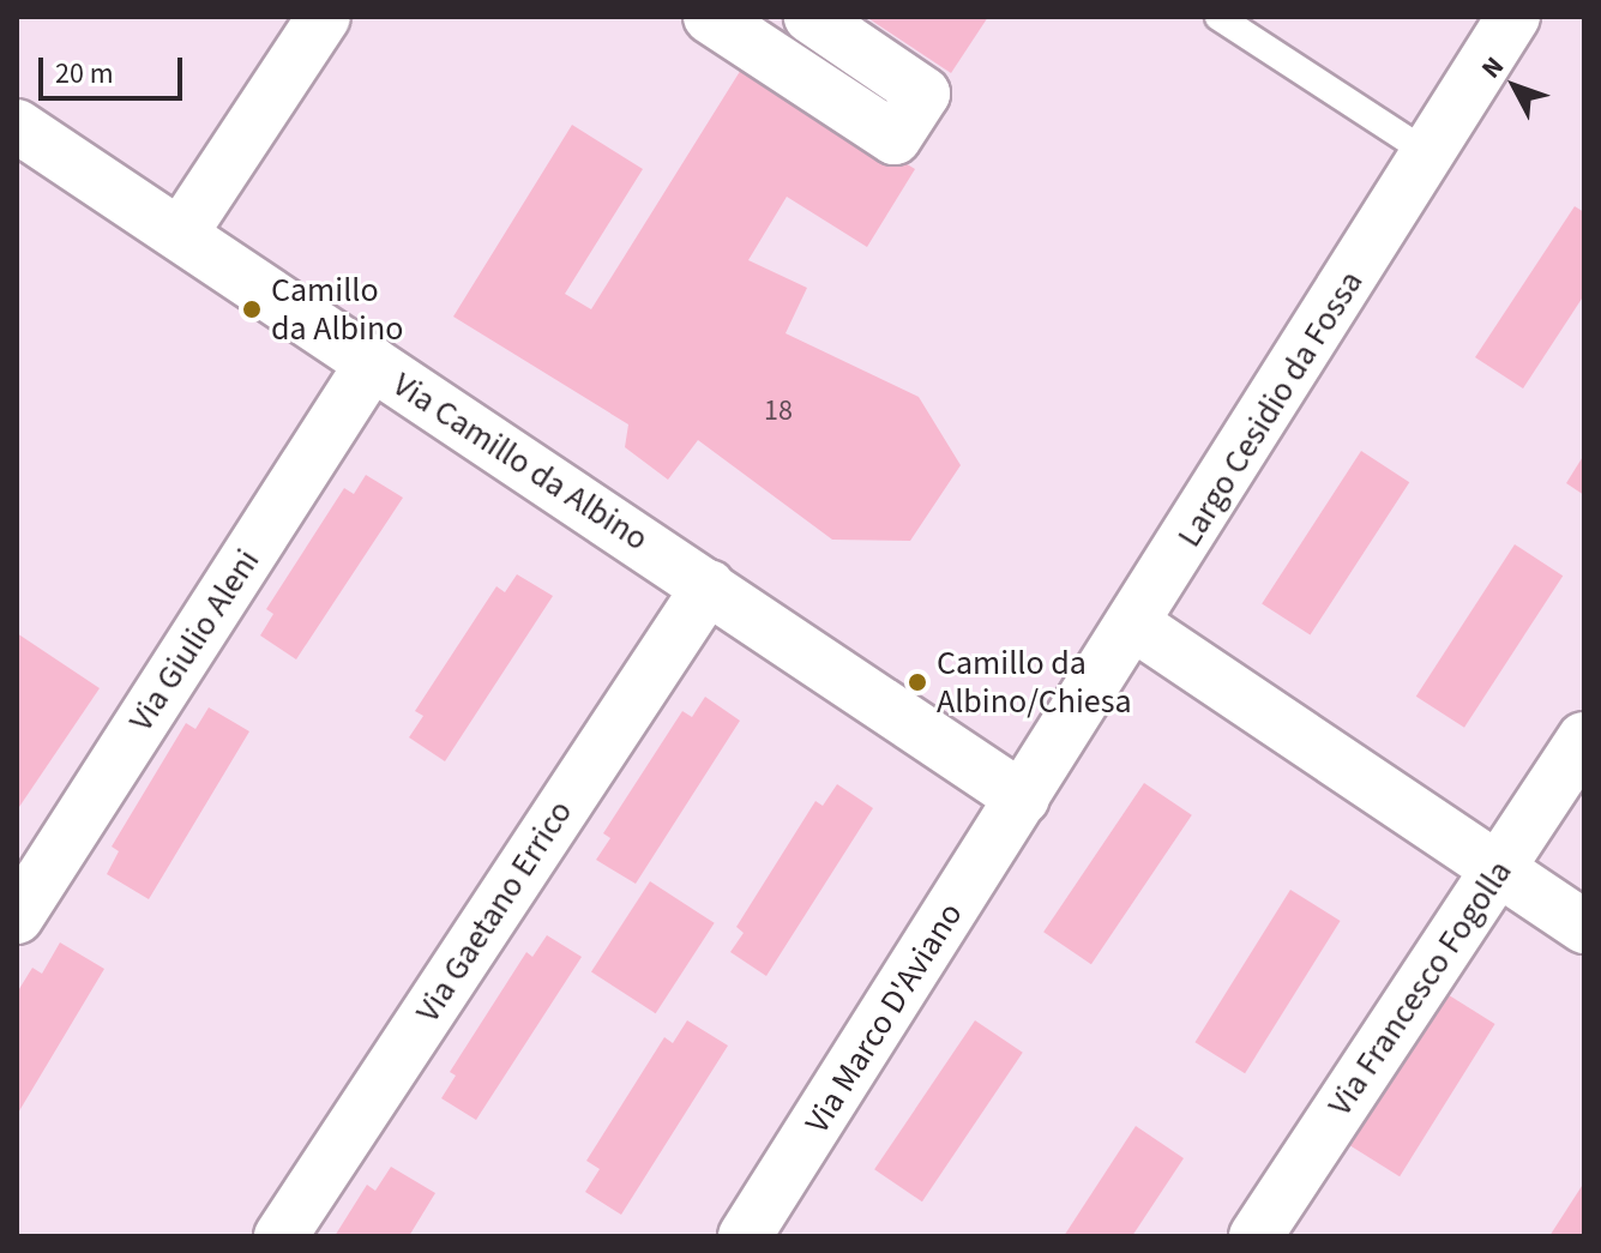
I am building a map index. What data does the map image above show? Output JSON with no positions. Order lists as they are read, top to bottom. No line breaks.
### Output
{"streets":{"street":["Largo Cesidio da Fossa","Via Camillo da Albino","Via Giulio Aleni","Via Gaetano Errico","Via Francesco Fogolla","Via Marco D'Aviano"]},"crossings":[["Largo Cesidio da Fossa","Via Camillo da Albino"],["Largo Cesidio da Fossa","Via Marco D'Aviano"],["Via Camillo da Albino","Via Giulio Aleni"],["Via Camillo da Albino","Via Gaetano Errico"],["Via Camillo da Albino","Via Marco D'Aviano"]],"places":["Camillo da Albino","Camillo da Albino/Chiesa"],"house_numbers":["18"],"scale_bar":"20 m","north":"top left"}
